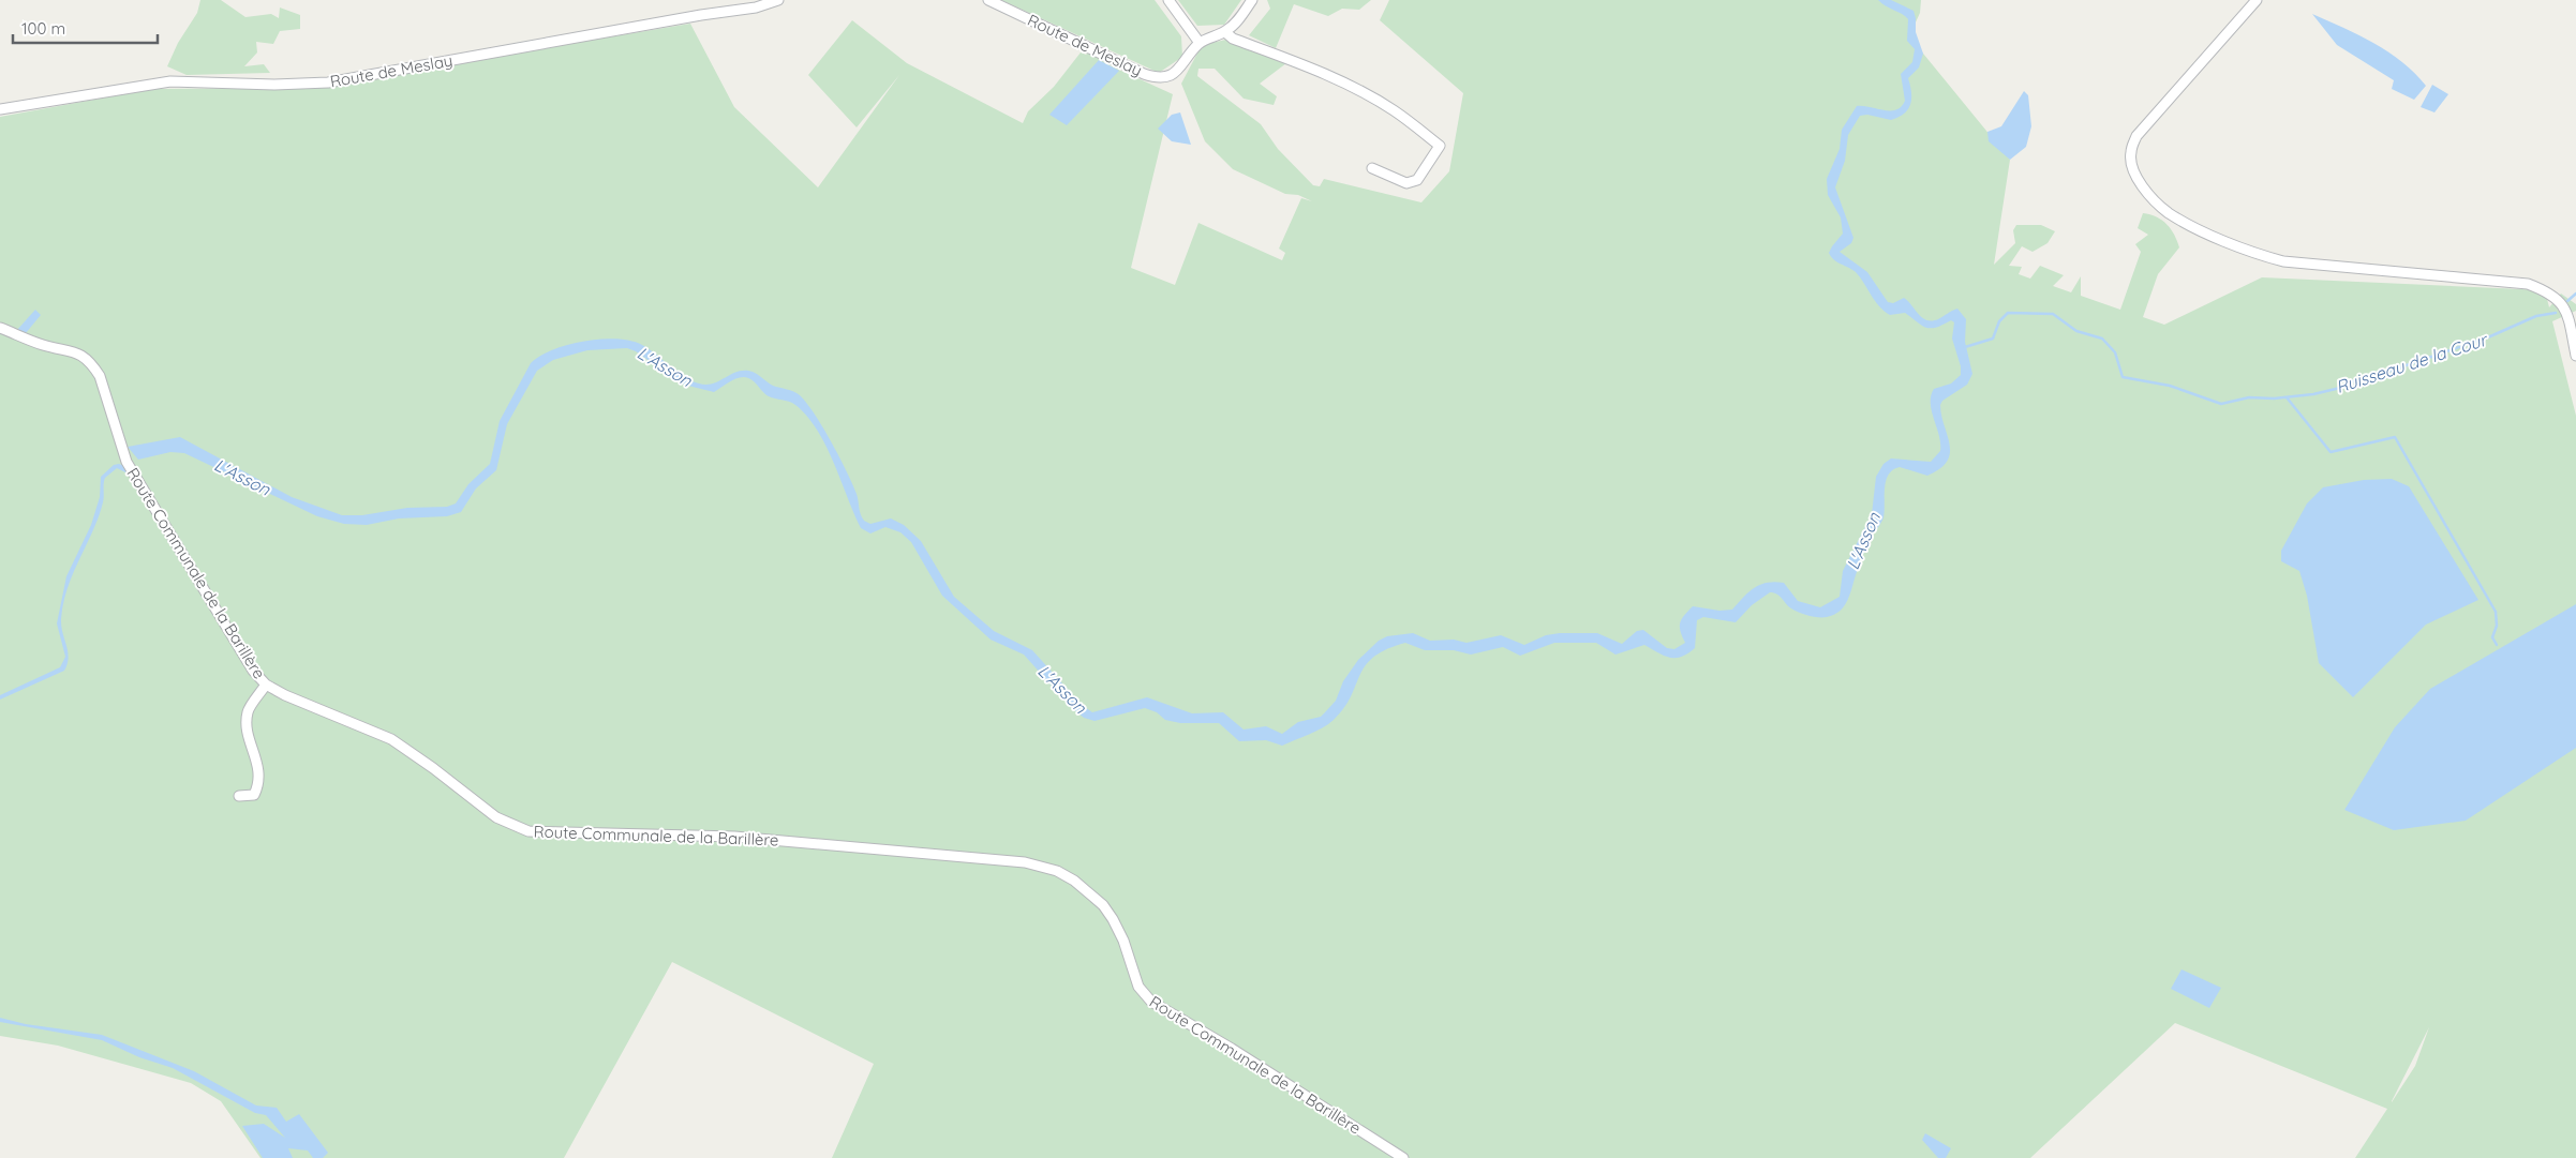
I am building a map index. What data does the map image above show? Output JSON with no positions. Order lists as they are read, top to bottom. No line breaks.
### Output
{"streets":{"street":["Route de Meslay","Route Communale de la Barillère"]},"water":["Ruisseau de la Cour","L'Asson"],"scale_bar":"100 m"}
